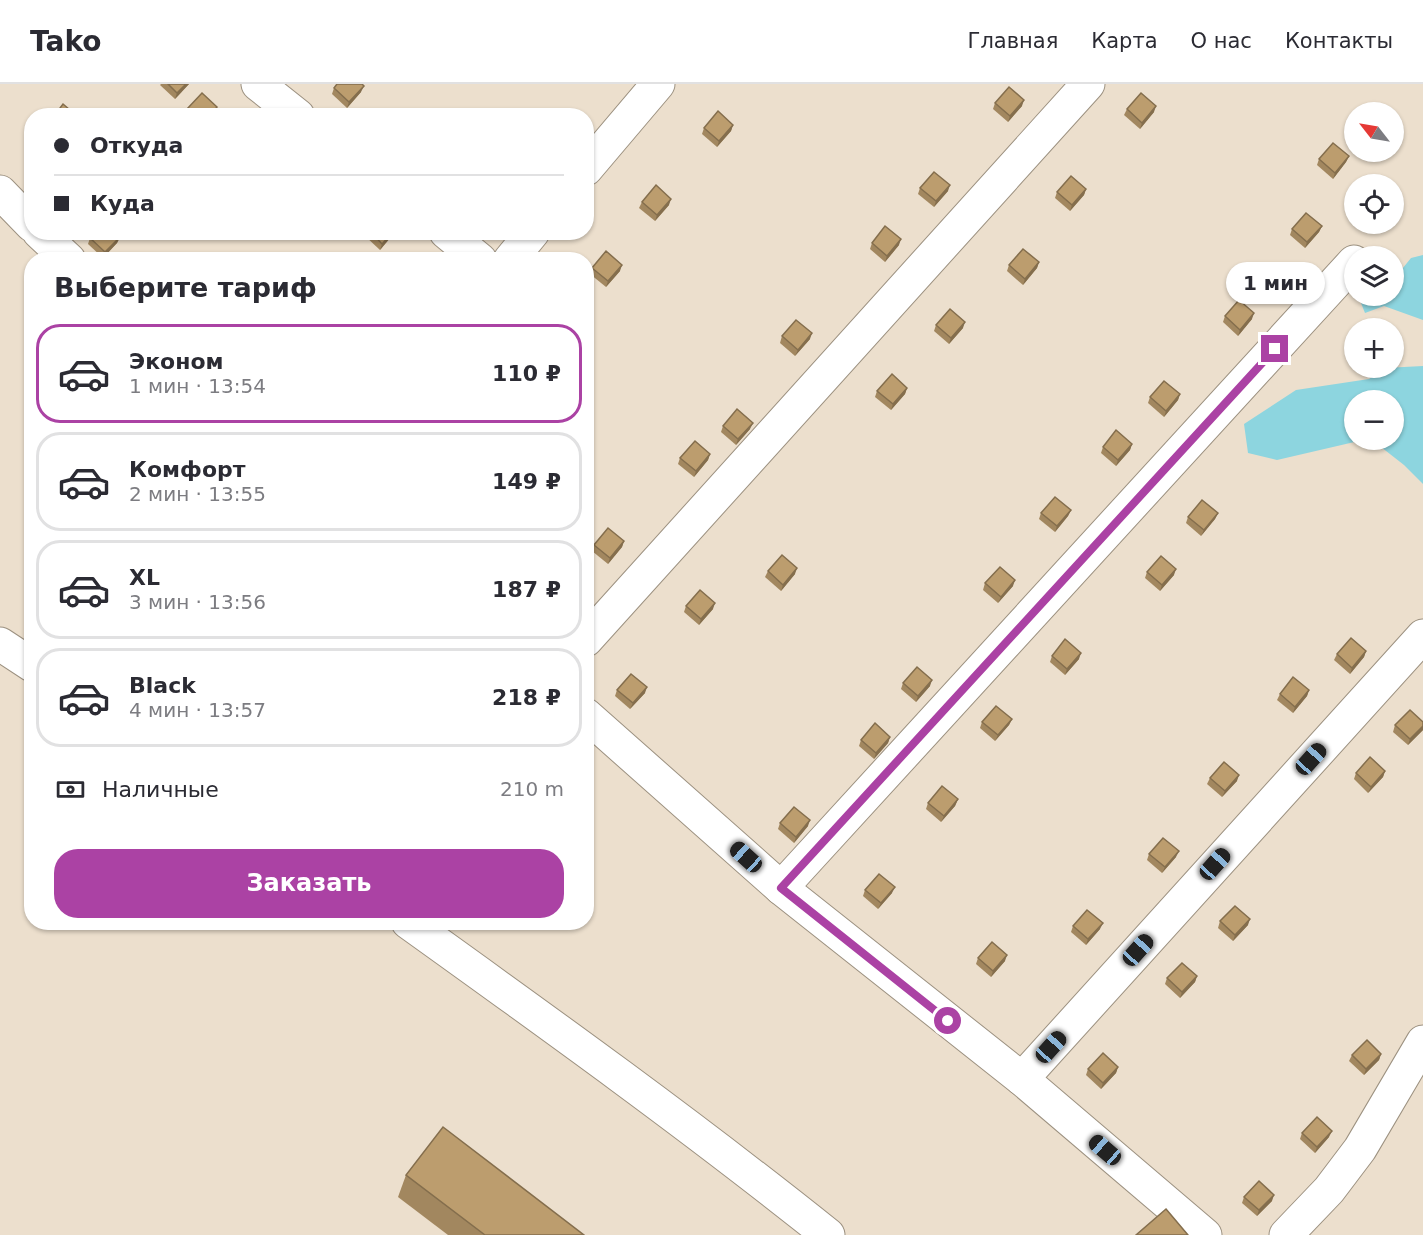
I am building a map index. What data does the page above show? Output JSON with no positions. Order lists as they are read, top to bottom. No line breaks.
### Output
{"north":"top left","page":{"header":"Tako","nav":["Главная","Карта","О нас","Контакты"],"map_buttons":["+","−"],"banner":["Откуда","Куда"],"heading":"Выберите тариф","bubble":"1 мин","list":[{"name":"Эконом","note":"1 мин · 13:54","value":"110 ₽"},{"name":"Комфорт","note":"2 мин · 13:55","value":"149 ₽"},{"name":"XL","note":"3 мин · 13:56","value":"187 ₽"},{"name":"Black","note":"4 мин · 13:57","value":"218 ₽"}],"pay":["Наличные","210 m"],"buttons":"Заказать"}}
